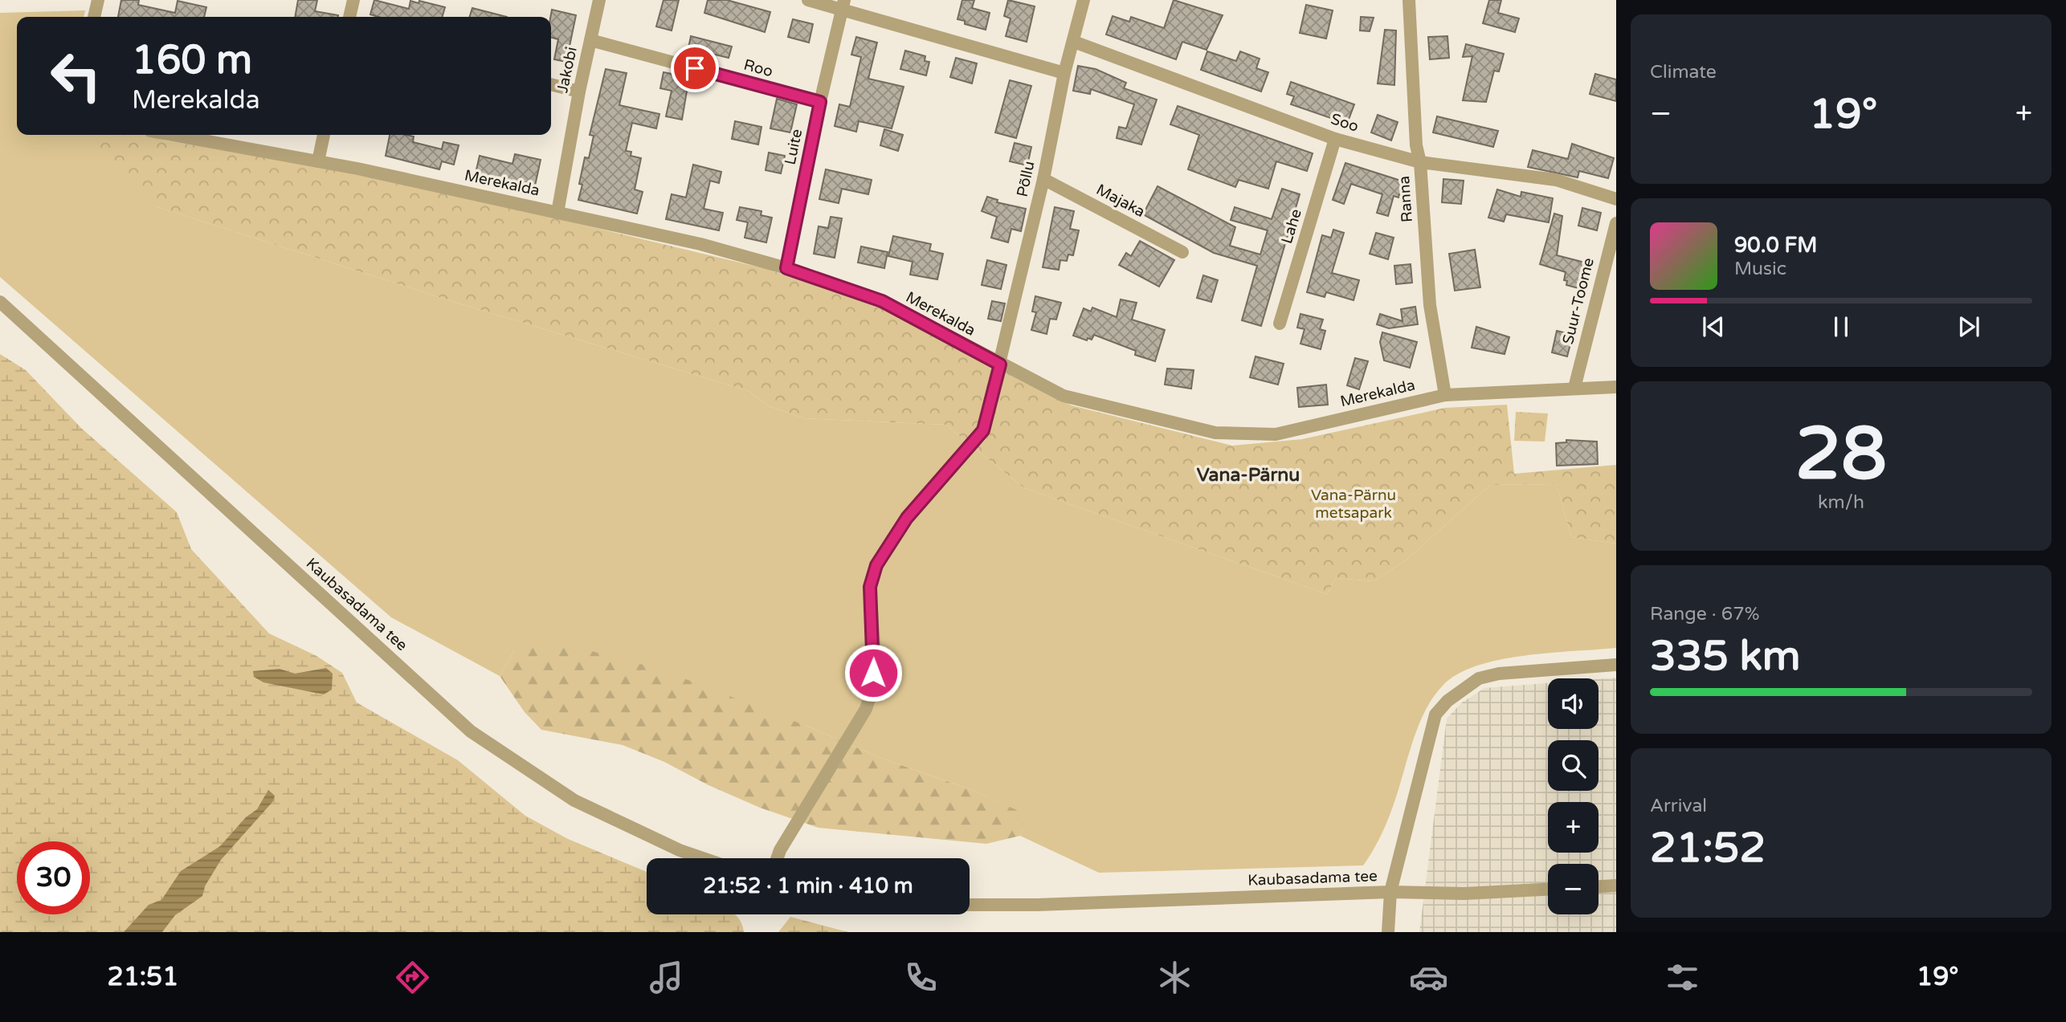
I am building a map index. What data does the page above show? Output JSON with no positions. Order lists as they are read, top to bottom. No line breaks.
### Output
{"streets":{"street":["Roo","Jakobi","Soo","Luite","Põllu","Merekalda","Ranna","Majaka","Lahe","Suur-Toome","Kaubasadama tee"]},"crossings":[["Roo","Jakobi"],["Roo","Luite"],["Jakobi","Merekalda"],["Soo","Põllu"],["Soo","Ranna"],["Soo","Lahe"],["Luite","Merekalda"],["Põllu","Merekalda"],["Põllu","Majaka"],["Merekalda","Ranna"],["Merekalda","Suur-Toome"]],"districts":["Vana-Pärnu"],"parks":["Vana-Pärnu metsapark"],"page":{"tile":["Climate",["28","km/h"],["Range · 67%","335 km"],["Arrival","21:52"]],"turn":["160 m","Merekalda"],"heat":["−","19°","+"],"song":["90.0 FM","Music"],"map_buttons":["+","−"],"limit":"30","trip":"21:52 · 1 min · 410 m","tabs":["21:51","19°"]}}
